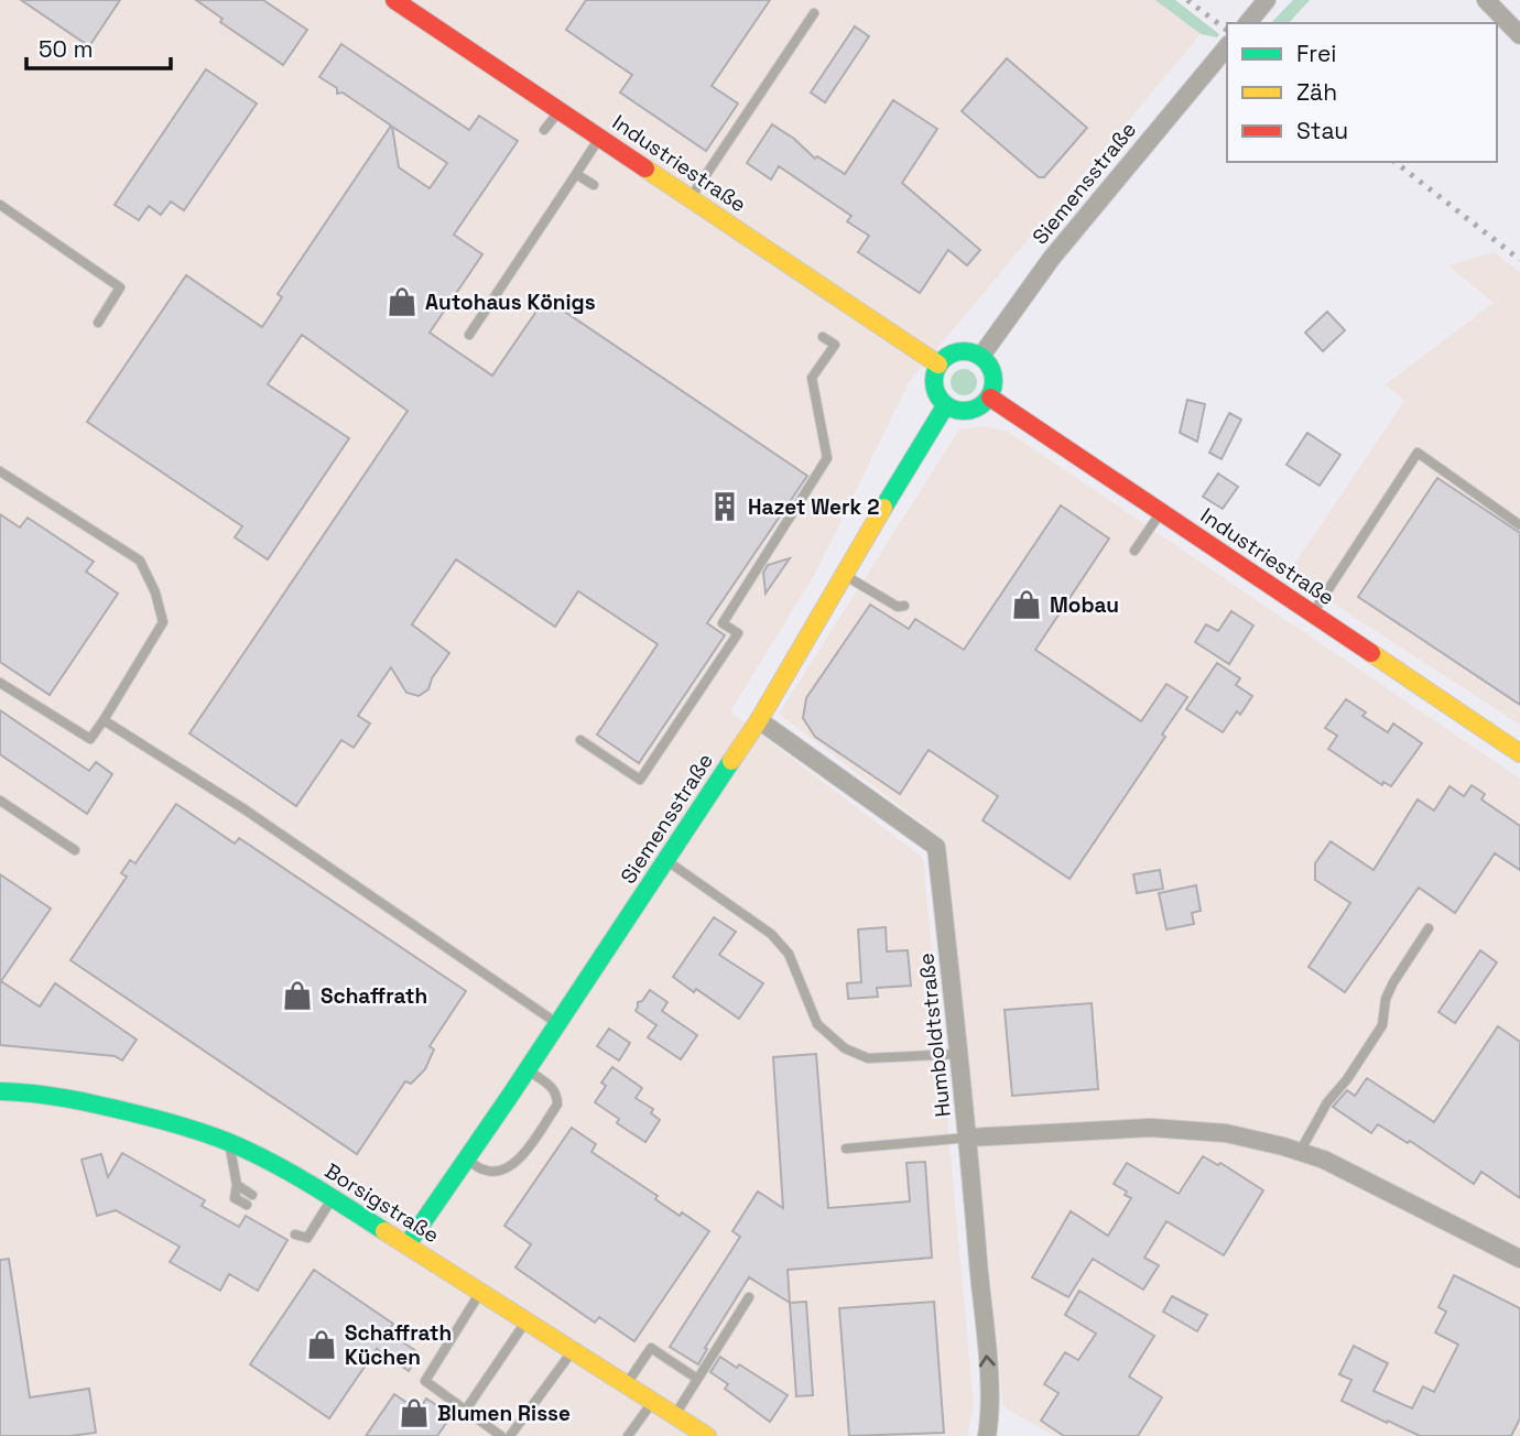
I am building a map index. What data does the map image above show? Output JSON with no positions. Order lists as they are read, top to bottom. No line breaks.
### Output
{"streets":{"street":["Industriestraße","Siemensstraße","Humboldtstraße","Borsigstraße"]},"crossings":[["Industriestraße","Siemensstraße"],["Siemensstraße","Humboldtstraße"],["Siemensstraße","Borsigstraße"]],"one_way":["Humboldtstraße"],"places":{"shop":["Autohaus Königs","Mobau","Schaffrath","Schaffrath Küchen","Blumen Risse"],"building":["Hazet Werk 2"]},"legend":["Frei","Zäh","Stau"],"scale_bar":"50 m"}
